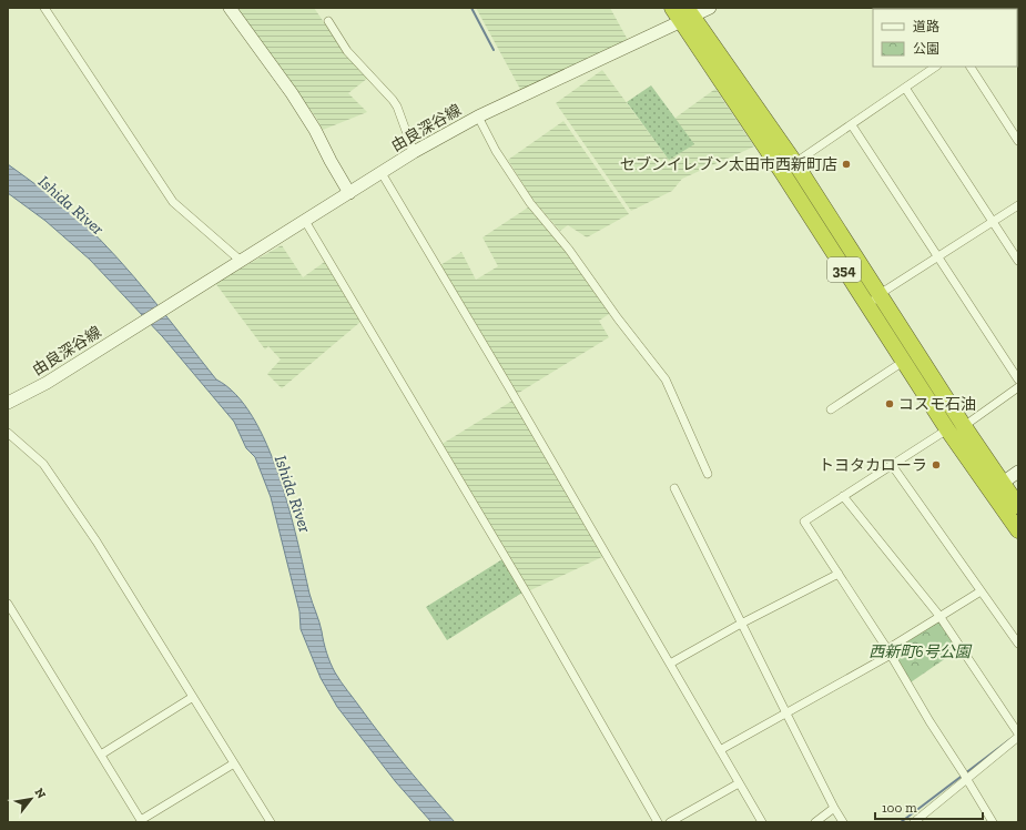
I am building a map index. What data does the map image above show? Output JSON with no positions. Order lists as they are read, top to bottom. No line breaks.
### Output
{"streets":{"highway":["354"],"main road":["由良深谷線"]},"crossings":[["由良深谷線","354"]],"water":["Ishida River"],"parks":["西新町6号公園"],"places":["セブンイレブン太田市西新町店","コスモ石油","トヨタカローラ"],"legend":["道路","公園"],"scale_bar":"100 m","north":"top right"}
